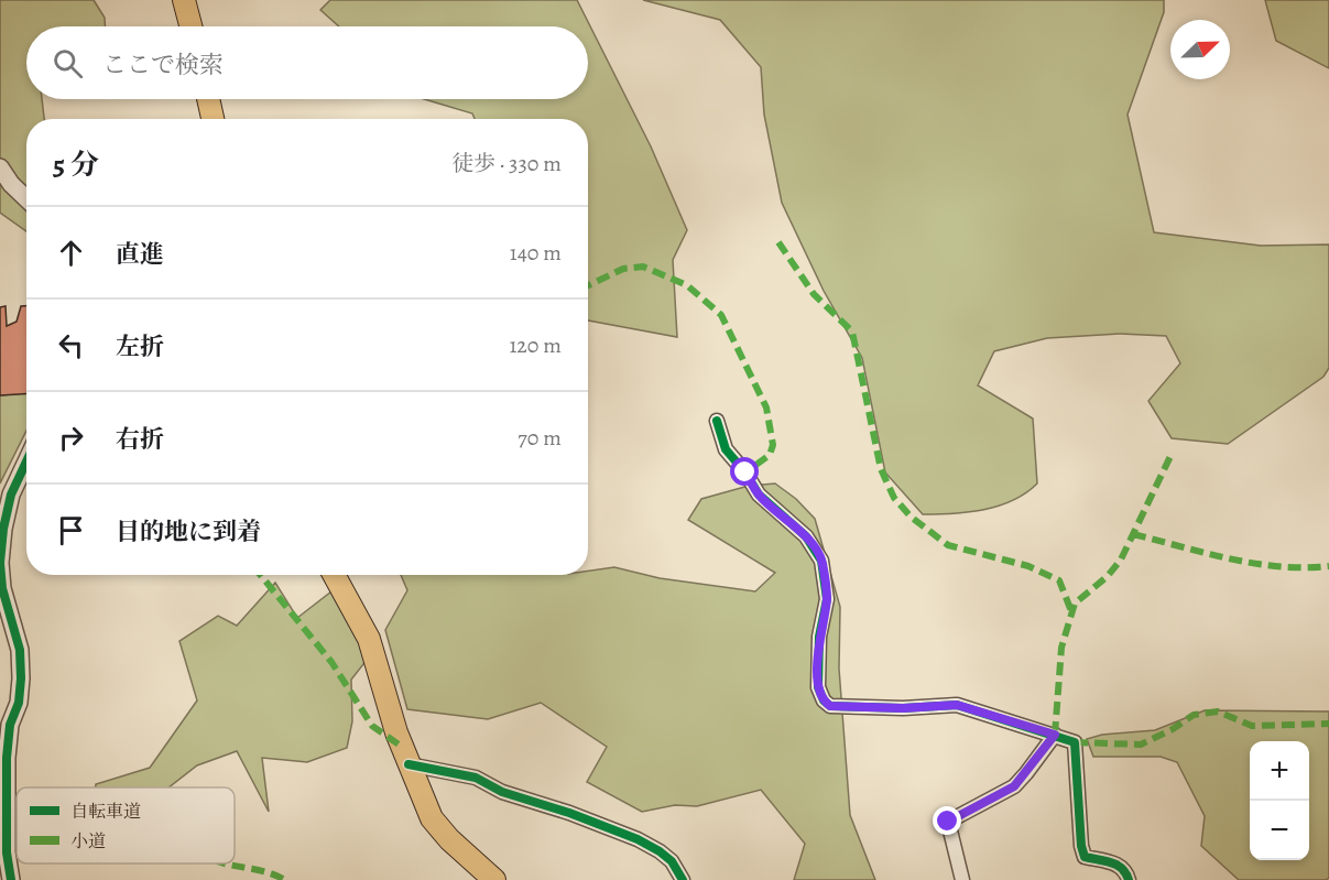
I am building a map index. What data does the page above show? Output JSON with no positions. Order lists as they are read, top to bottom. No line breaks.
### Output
{"legend":["自転車道","小道"],"north":"top right","page":{"search":"ここで検索","heading":["5 分","徒歩 · 330 m"],"list":[["直進","140 m"],["左折","120 m"],["右折","70 m"],"目的地に到着"],"map_buttons":["+","−"]}}
